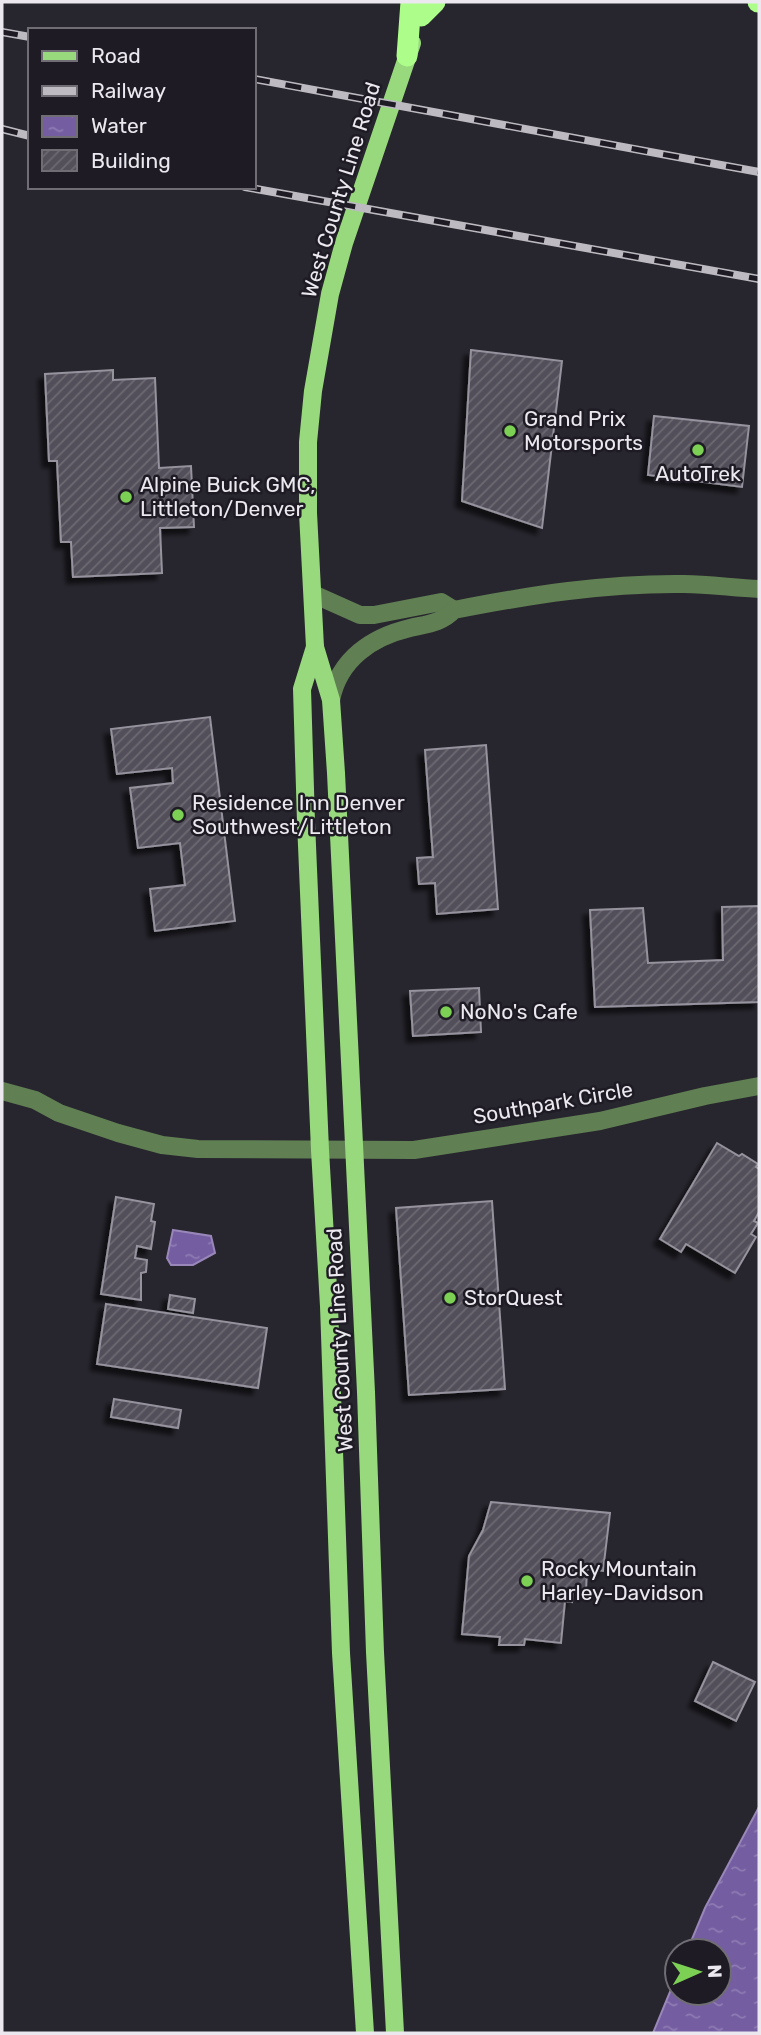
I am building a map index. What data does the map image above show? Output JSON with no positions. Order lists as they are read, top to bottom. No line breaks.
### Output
{"streets":{"main road":["West County Line Road"],"street":["Southpark Circle"]},"crossings":[["West County Line Road","Southpark Circle"]],"places":["Grand Prix Motorsports","AutoTrek","Alpine Buick GMC, Littleton/Denver","Residence Inn Denver Southwest/Littleton","NoNo's Cafe","StorQuest","Rocky Mountain Harley-Davidson"],"legend":["Road","Railway","Water","Building"],"north":"right"}
